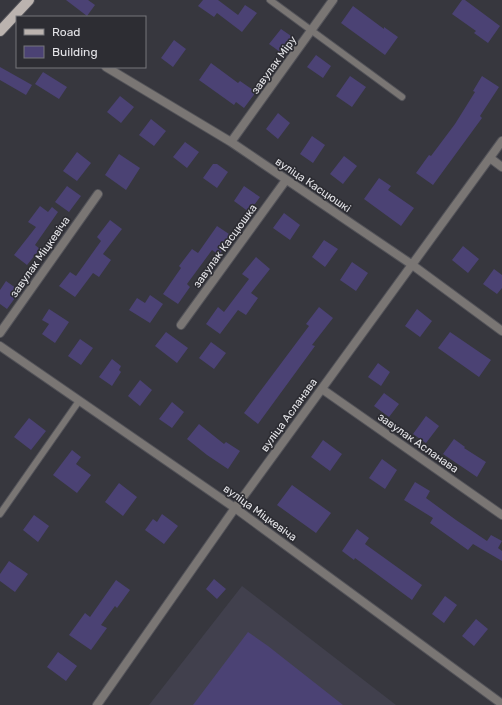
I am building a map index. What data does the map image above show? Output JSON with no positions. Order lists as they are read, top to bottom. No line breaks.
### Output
{"streets":{"street":["завулак Міру","вуліца Касцюшкі","завулак Касцюшка","завулак Міцкевіча","вуліца Асланава","завулак Асланава","вуліца Міцкевіча"]},"crossings":[["завулак Міру","вуліца Касцюшкі"],["вуліца Касцюшкі","завулак Касцюшка"],["вуліца Касцюшкі","вуліца Асланава"],["вуліца Асланава","завулак Асланава"],["вуліца Асланава","вуліца Міцкевіча"]],"legend":["Road","Building"]}
